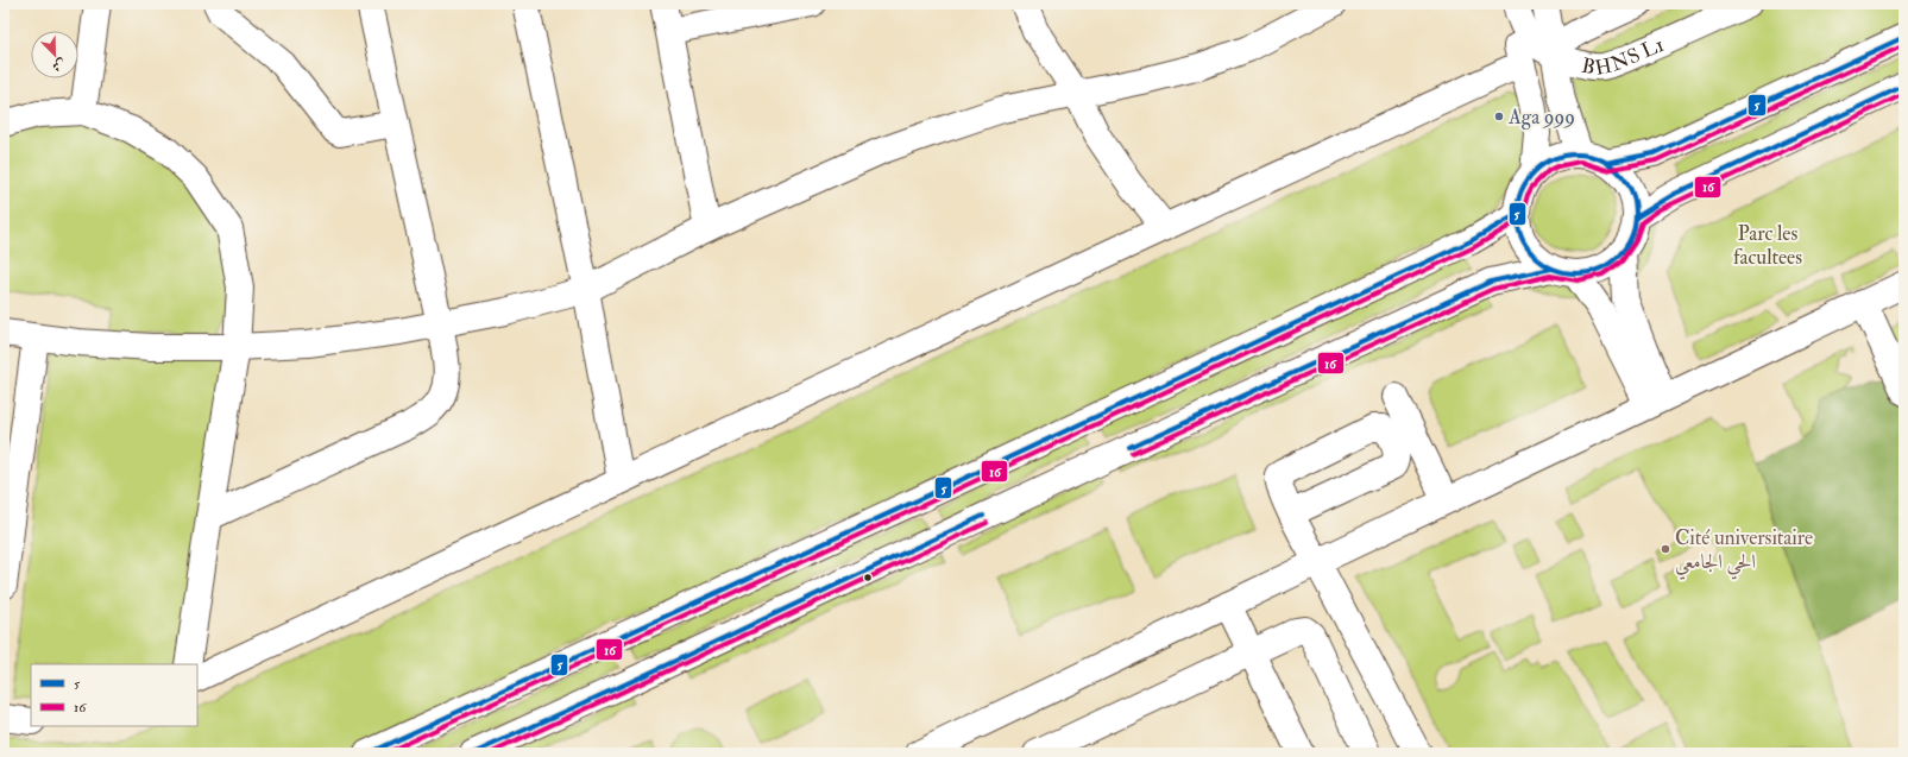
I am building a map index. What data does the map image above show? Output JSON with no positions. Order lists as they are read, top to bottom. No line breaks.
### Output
{"streets":{"street":["BHNS L1"]},"parks":["Parc les facultees"],"places":["Aga 999","Cité universitaire الحي الجامعي"],"lines":["transit line 5","transit line 16"],"legend":["5","16"],"north":"bottom right"}
